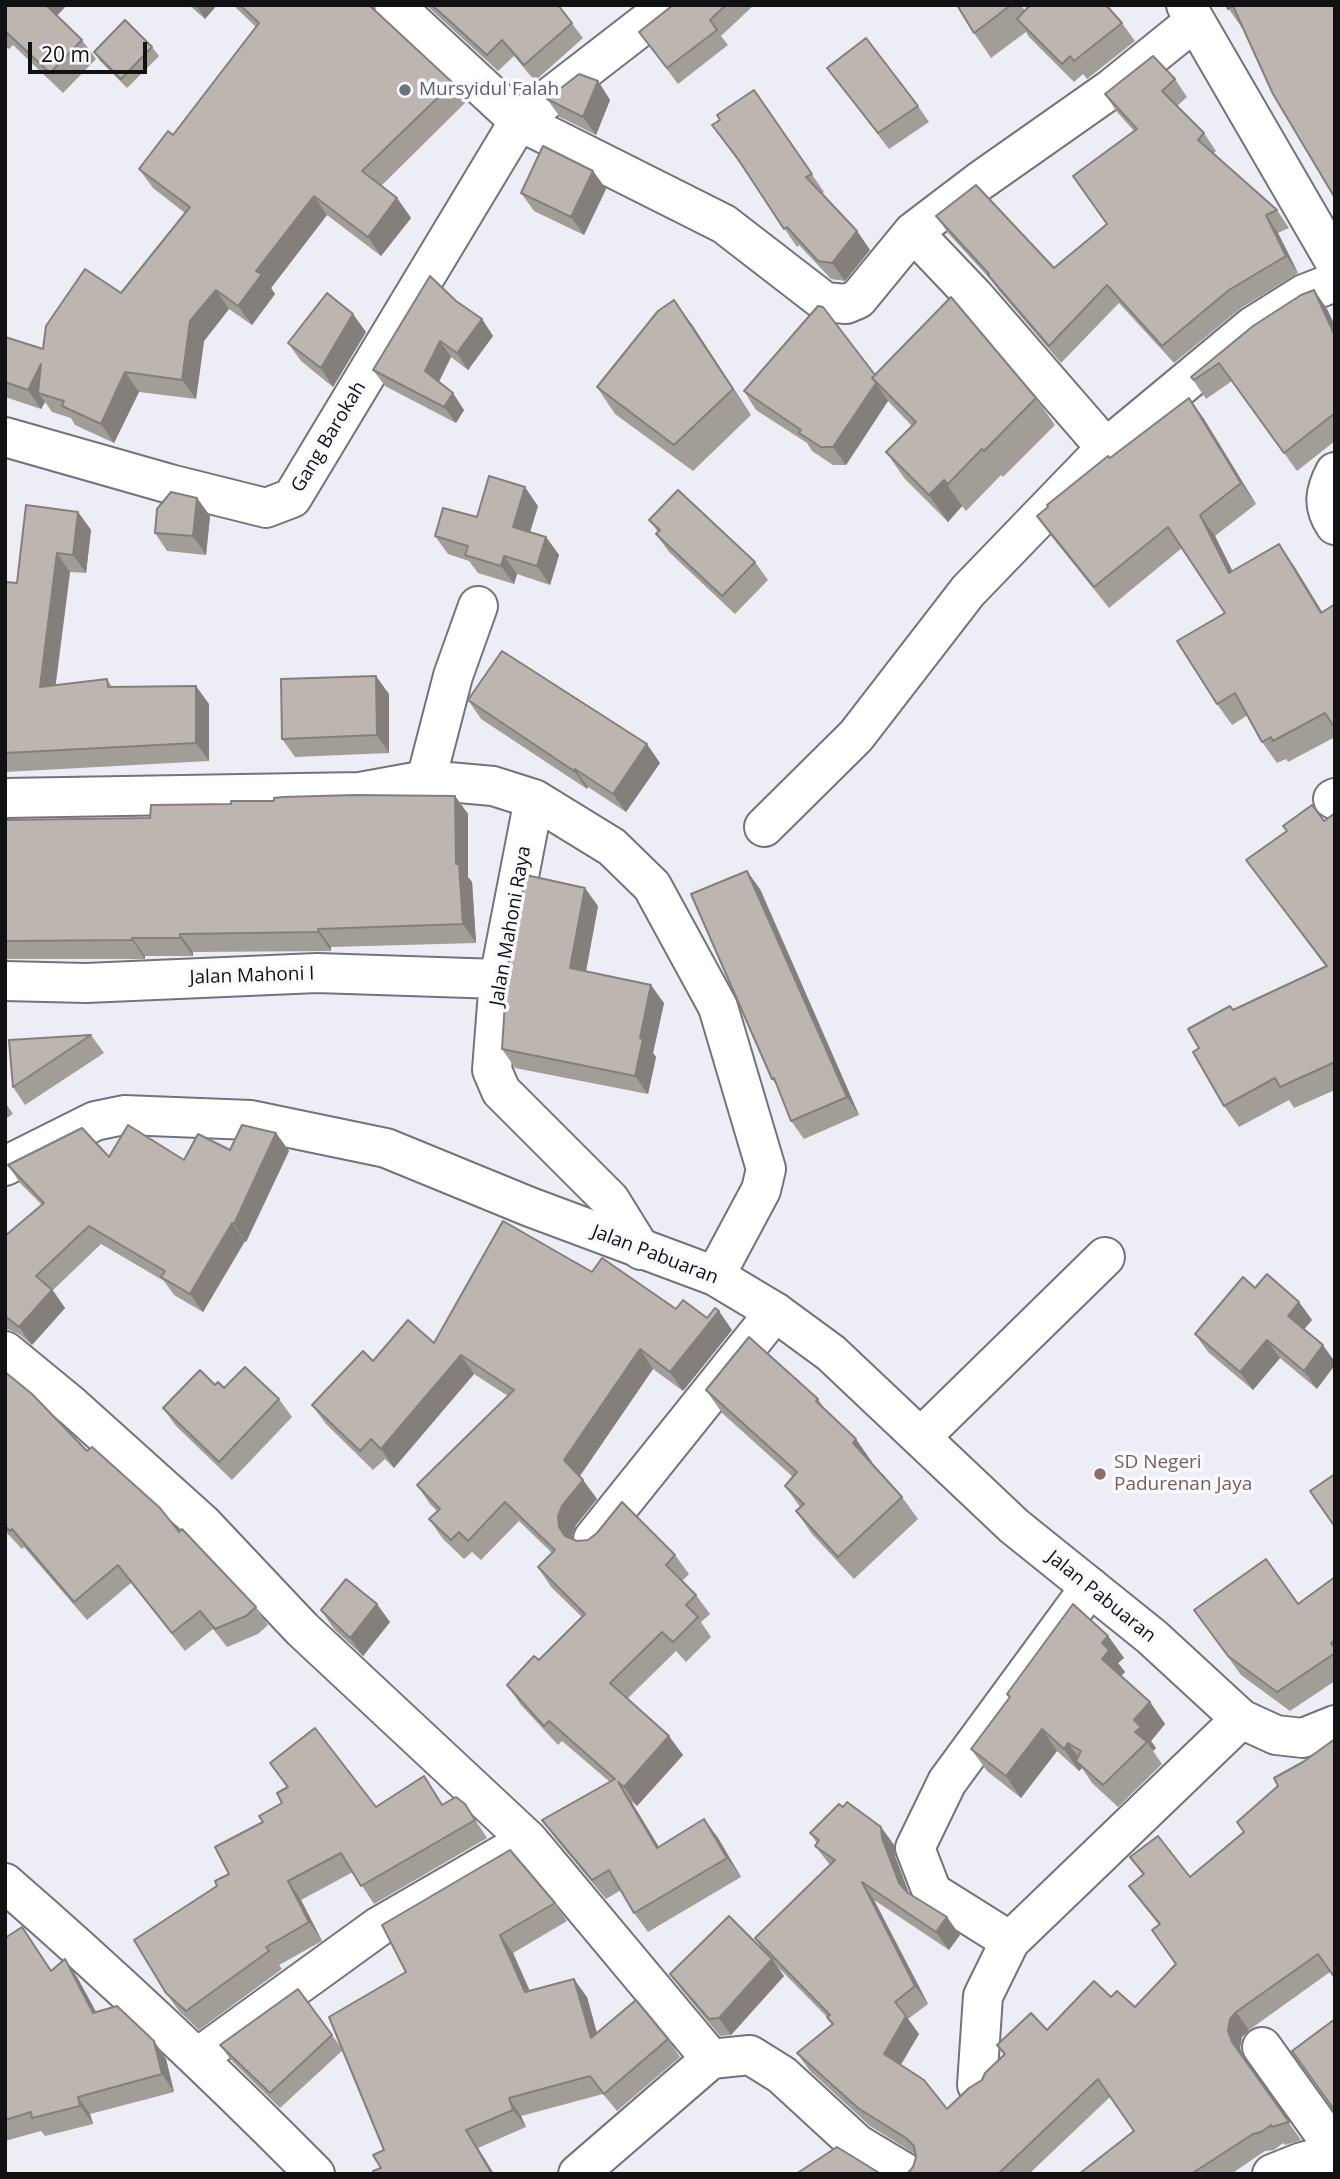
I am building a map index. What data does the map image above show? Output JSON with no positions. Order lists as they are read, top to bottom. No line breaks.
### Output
{"streets":{"street":["Gang Barokah","Jalan Mahoni Raya","Jalan Mahoni I","Jalan Pabuaran"]},"crossings":[["Jalan Mahoni Raya","Jalan Mahoni I"],["Jalan Mahoni Raya","Jalan Pabuaran"]],"places":["Mursyidul Falah","SD Negeri Padurenan Jaya"],"scale_bar":"20 m"}
